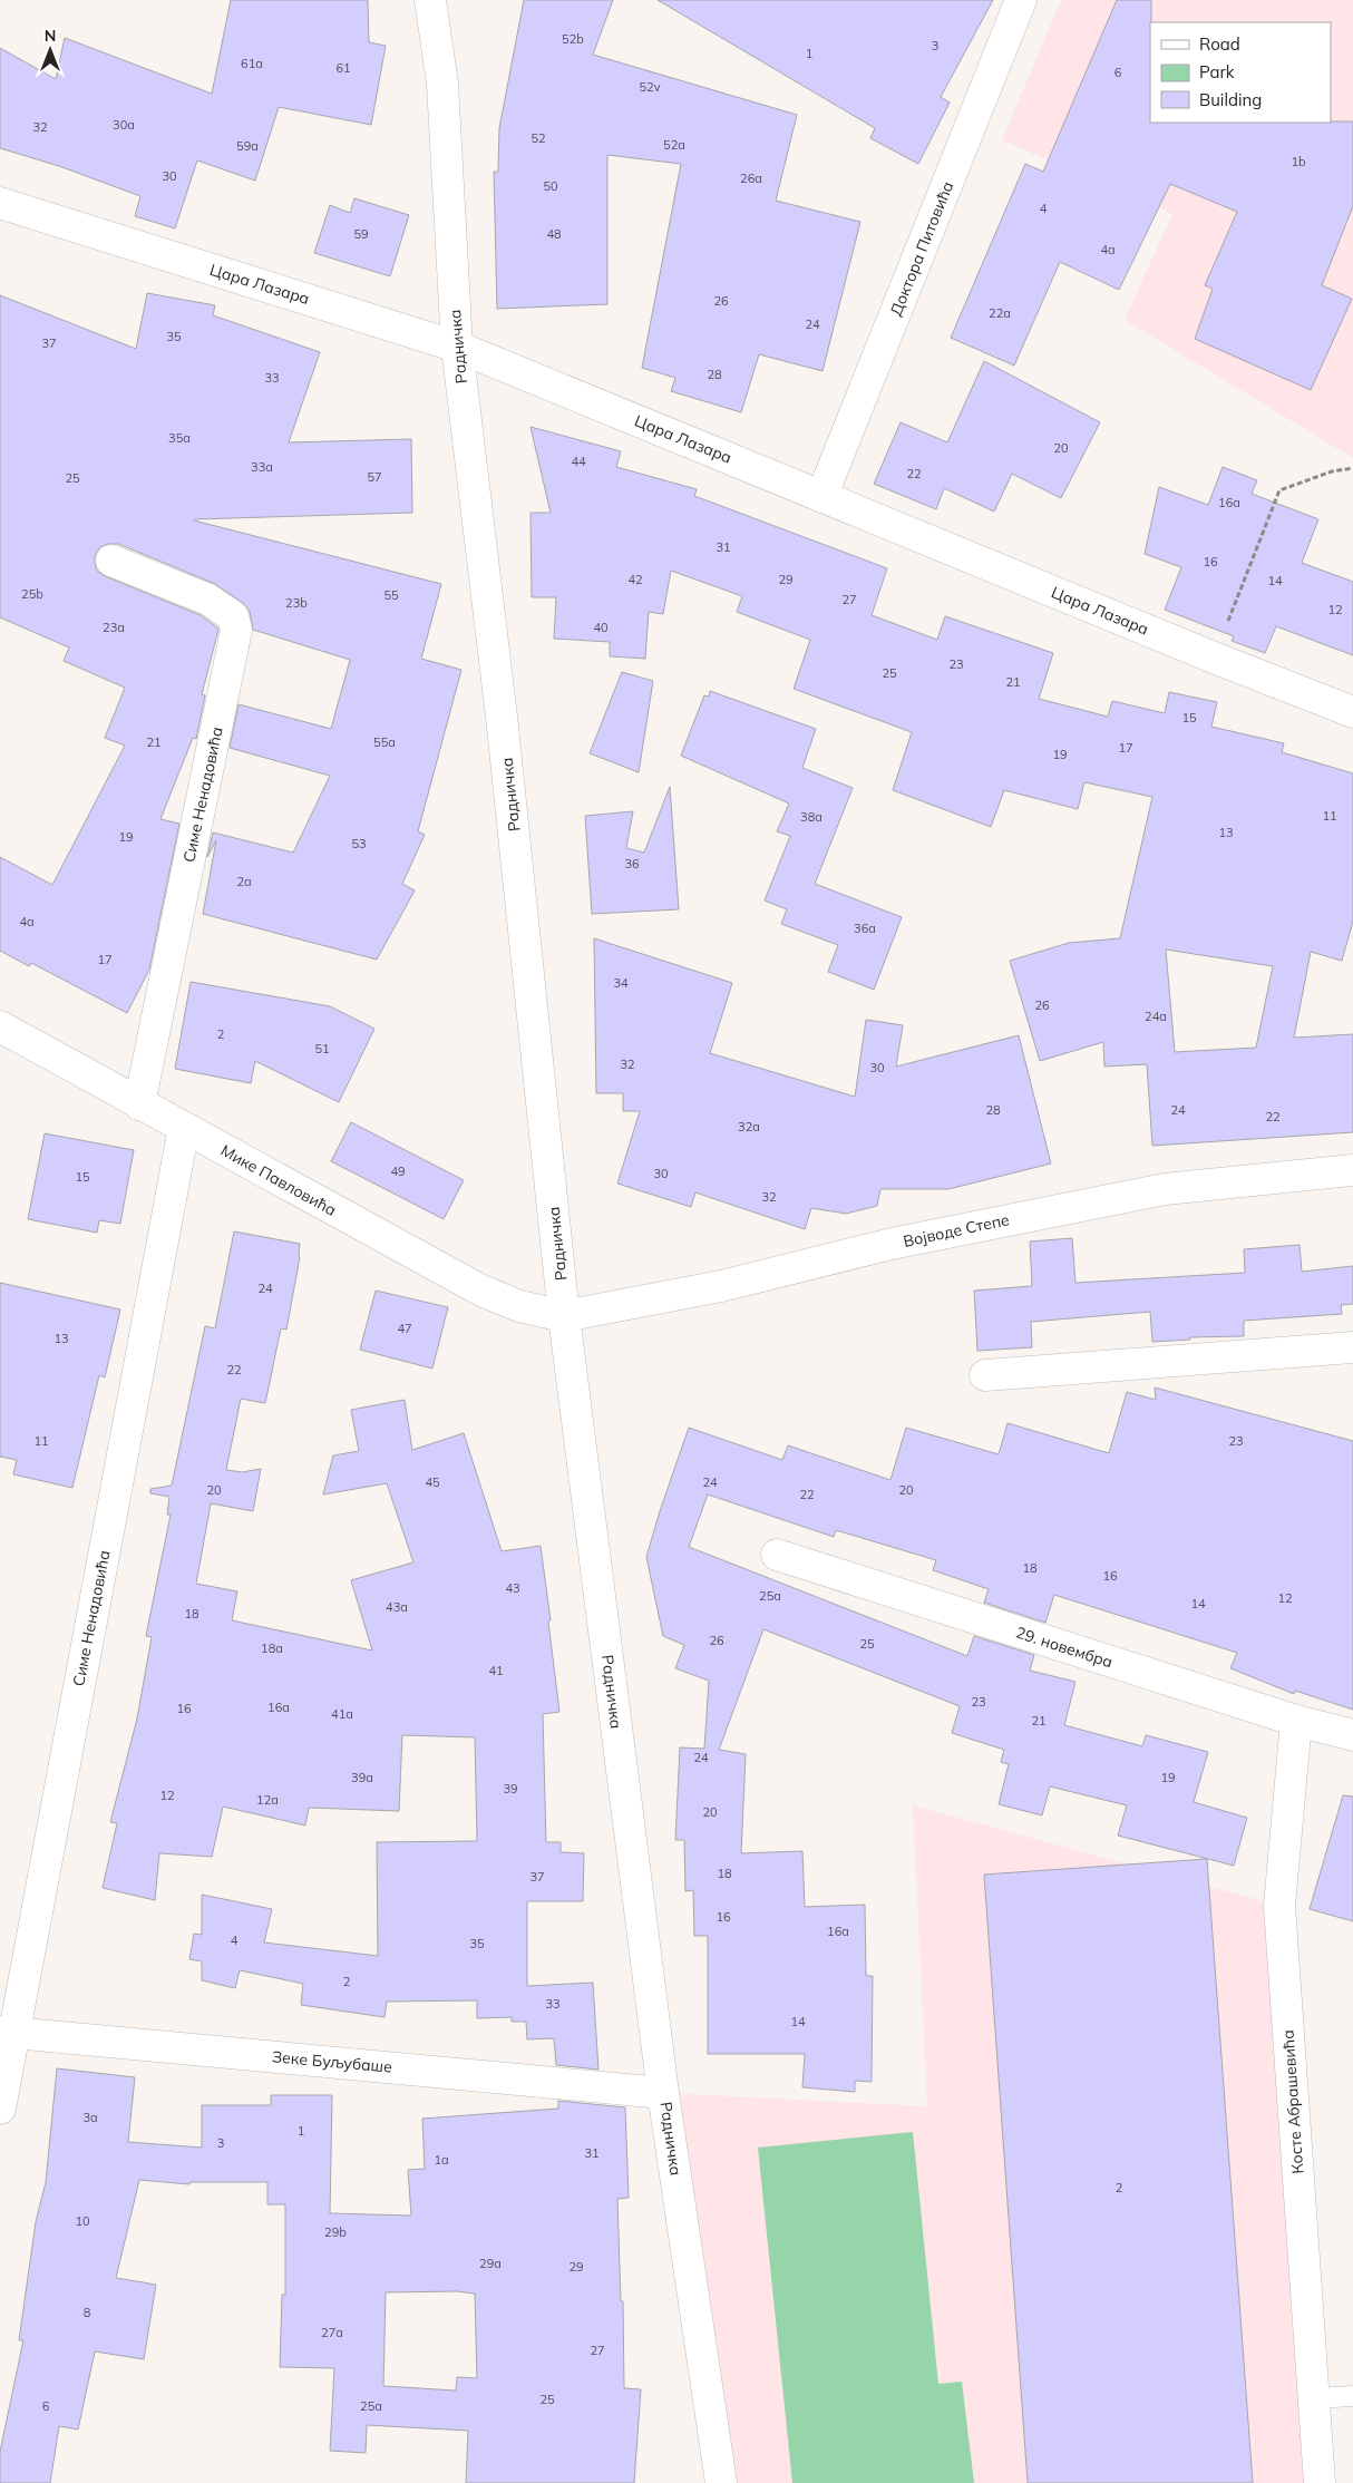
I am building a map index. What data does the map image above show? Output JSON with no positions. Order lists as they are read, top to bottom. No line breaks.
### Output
{"streets":{"street":["Доктора Питовића","Цара Лазара","Радничка","Симе Ненадовића","Мике Павловића","Војводе Степе","29. новембра","Зеке Буљубаше","Косте Абрашевића"]},"crossings":[["Доктора Питовића","Цара Лазара"],["Цара Лазара","Радничка"],["Радничка","Мике Павловића"],["Радничка","Војводе Степе"],["Радничка","Зеке Буљубаше"],["Симе Ненадовића","Мике Павловића"],["Симе Ненадовића","Зеке Буљубаше"],["Мике Павловића","Војводе Степе"],["29. новембра","Косте Абрашевића"]],"house_numbers":["52b","3","1","61a","61","6","52v","30a","32","52","52a","59a","1b","30","26a","50","4","59","48","4a","26","22a","24","35","37","28","33","35a","20","44","33a","22","57","25","16a","31","16","42","29","14","25b","55","27","23b","12","23a","40","23","25","21","15","21","55a","17","19","11","38a","13","19","53","36","2a","4a","36a","17","34","26","24a","2","51","32","30","28","24","22","32a","49","30","15","32","24","47","13","22","11","23","45","24","20","20","22","18","16","43","25a","12","14","43a","18","26","25","18a","41","23","16a","16","41a","21","24","39a","19","39","12","12a","20","18","37","16","16a","4","35","2","33","14","3a","1","3","31","1a","2","10","29b","29a","29","8","27a","27","25","6","25a"],"legend":["Road","Park","Building"],"north":"top"}
